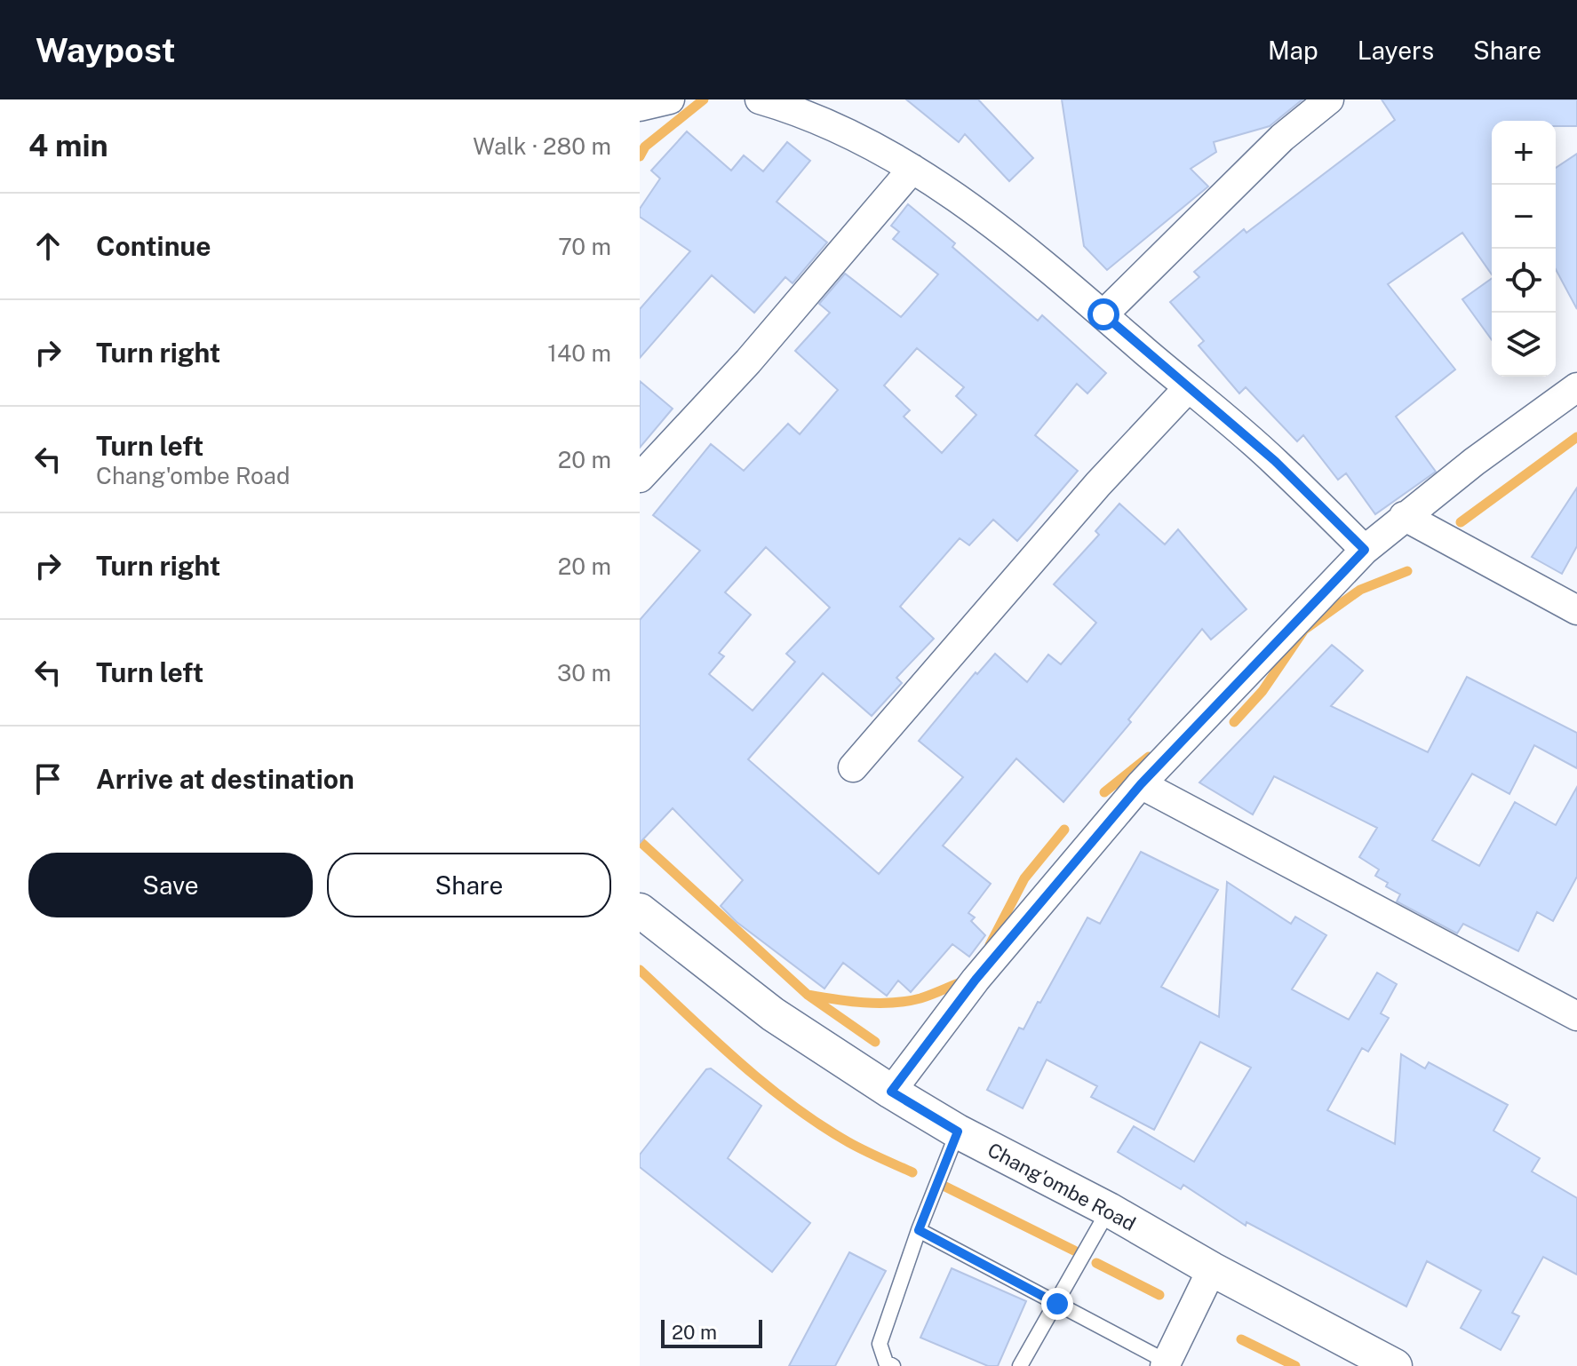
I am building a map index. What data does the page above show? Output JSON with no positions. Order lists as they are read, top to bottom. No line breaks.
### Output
{"streets":{"street":["Chang'ombe Road"]},"scale_bar":"20 m","page":{"header":"Waypost","nav":["Map","Layers","Share"],"heading":["4 min","Walk · 280 m"],"map_buttons":["+","−"],"list":[["Continue","70 m"],["Turn right","140 m"],["Turn left","Chang'ombe Road","20 m"],["Turn right","20 m"],["Turn left","30 m"],"Arrive at destination"],"buttons":["Save","Share"],"scale":"20 m"}}
